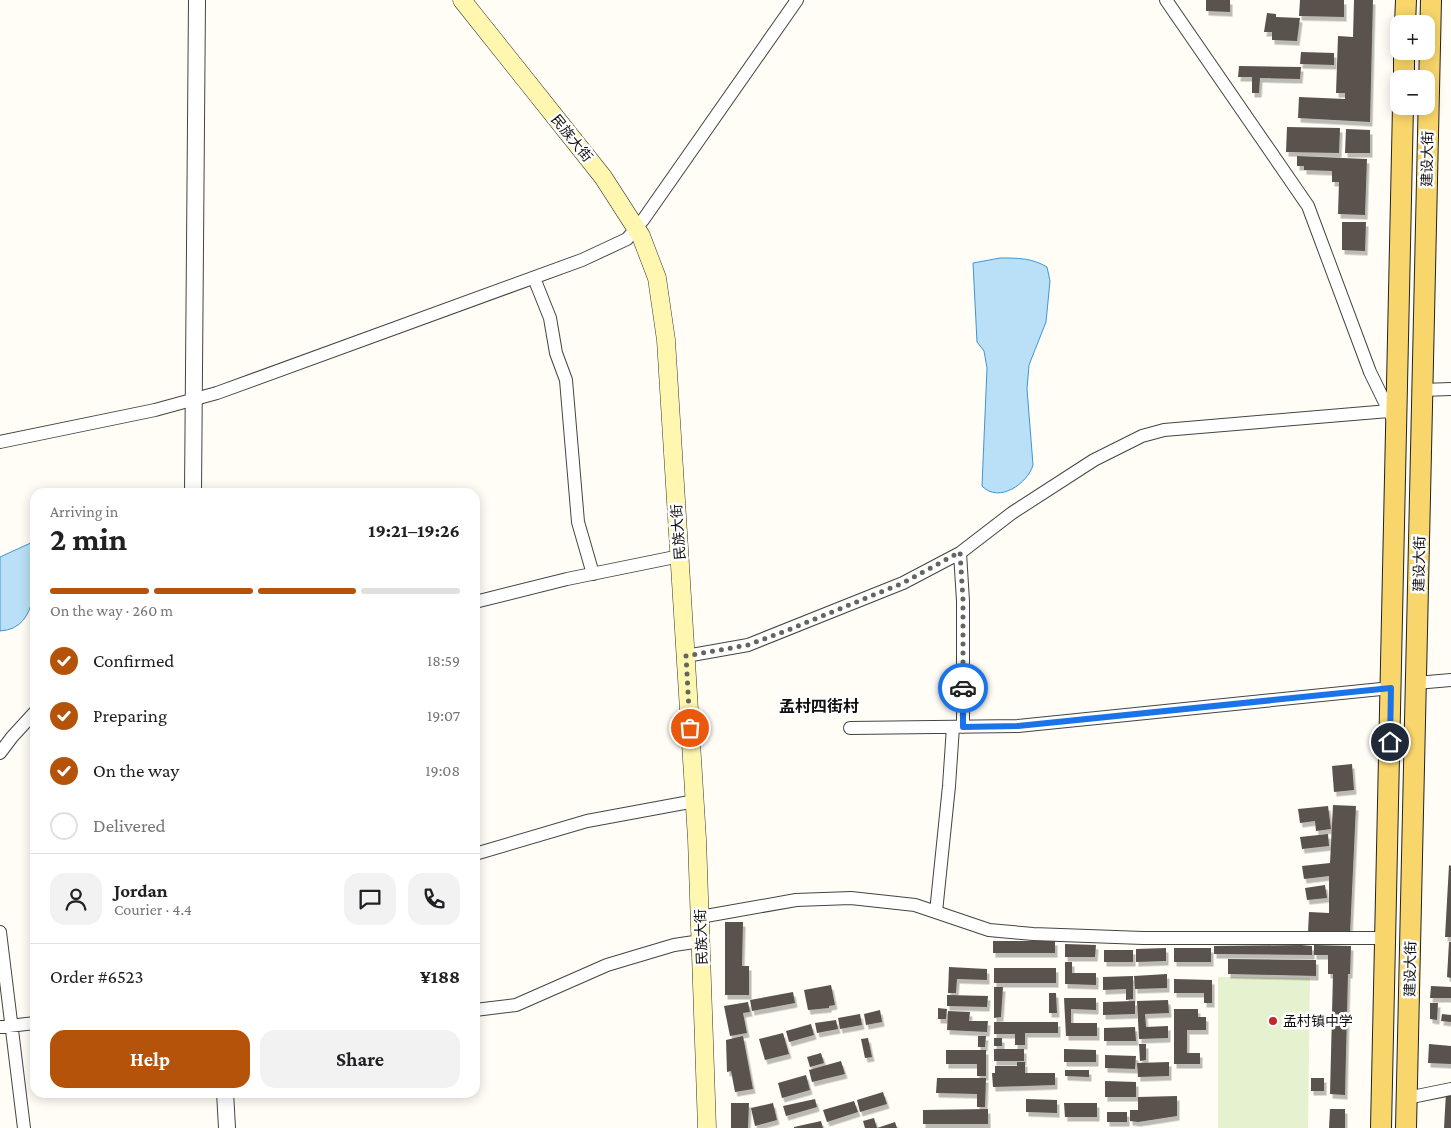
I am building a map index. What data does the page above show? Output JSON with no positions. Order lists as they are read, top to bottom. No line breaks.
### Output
{"streets":{"main road":["民族大街","建设大街"]},"districts":["孟村四街村"],"places":["孟村镇中学"],"page":{"map_buttons":["+","−"],"heading":["2 min","Arriving in","19:21–19:26"],"panel":["Jordan","Courier · 4.4","Order #6523","¥188"],"bar":"On the way · 260 m","list":[["Confirmed","18:59"],["Preparing","19:07"],["On the way","19:08"],"Delivered"],"buttons":["Help","Share"]}}
